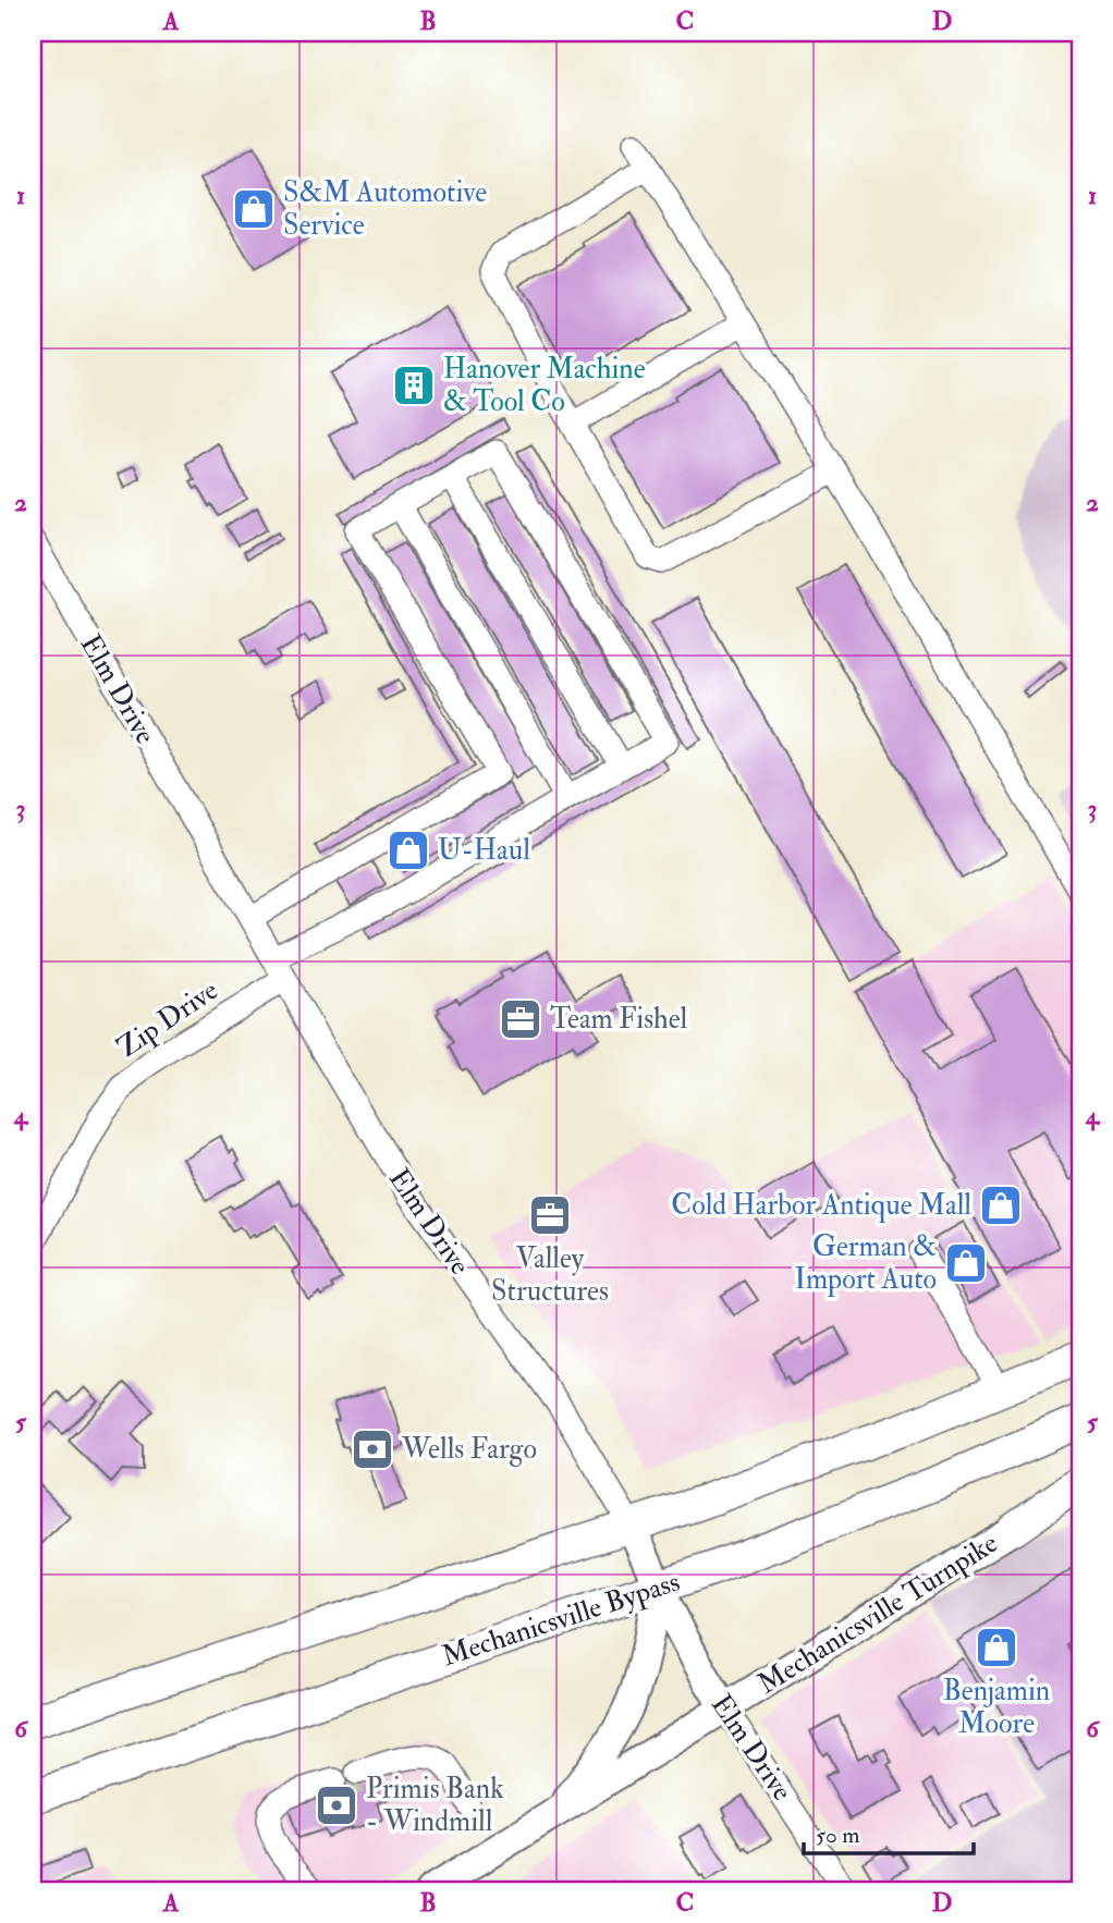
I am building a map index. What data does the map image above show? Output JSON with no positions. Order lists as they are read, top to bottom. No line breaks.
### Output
{"streets":{"highway":["Mechanicsville Bypass"],"main road":["Elm Drive","Mechanicsville Turnpike"],"street":["Zip Drive"]},"crossings":[["Elm Drive","Zip Drive"],["Elm Drive","Mechanicsville Turnpike"],["Elm Drive","Mechanicsville Bypass"]],"places":{"shop":["S&M Automotive Service","U-Haul","Cold Harbor Antique Mall","German & Import Auto","Benjamin Moore"],"building":["Hanover Machine & Tool Co"],"office":["Team Fishel","Valley Structures"],"bank":["Wells Fargo","Primis Bank - Windmill"]},"scale_bar":"50 m","grid":{"columns":["A","B","C","D"],"rows":["1","2","3","4","5","6"]}}
